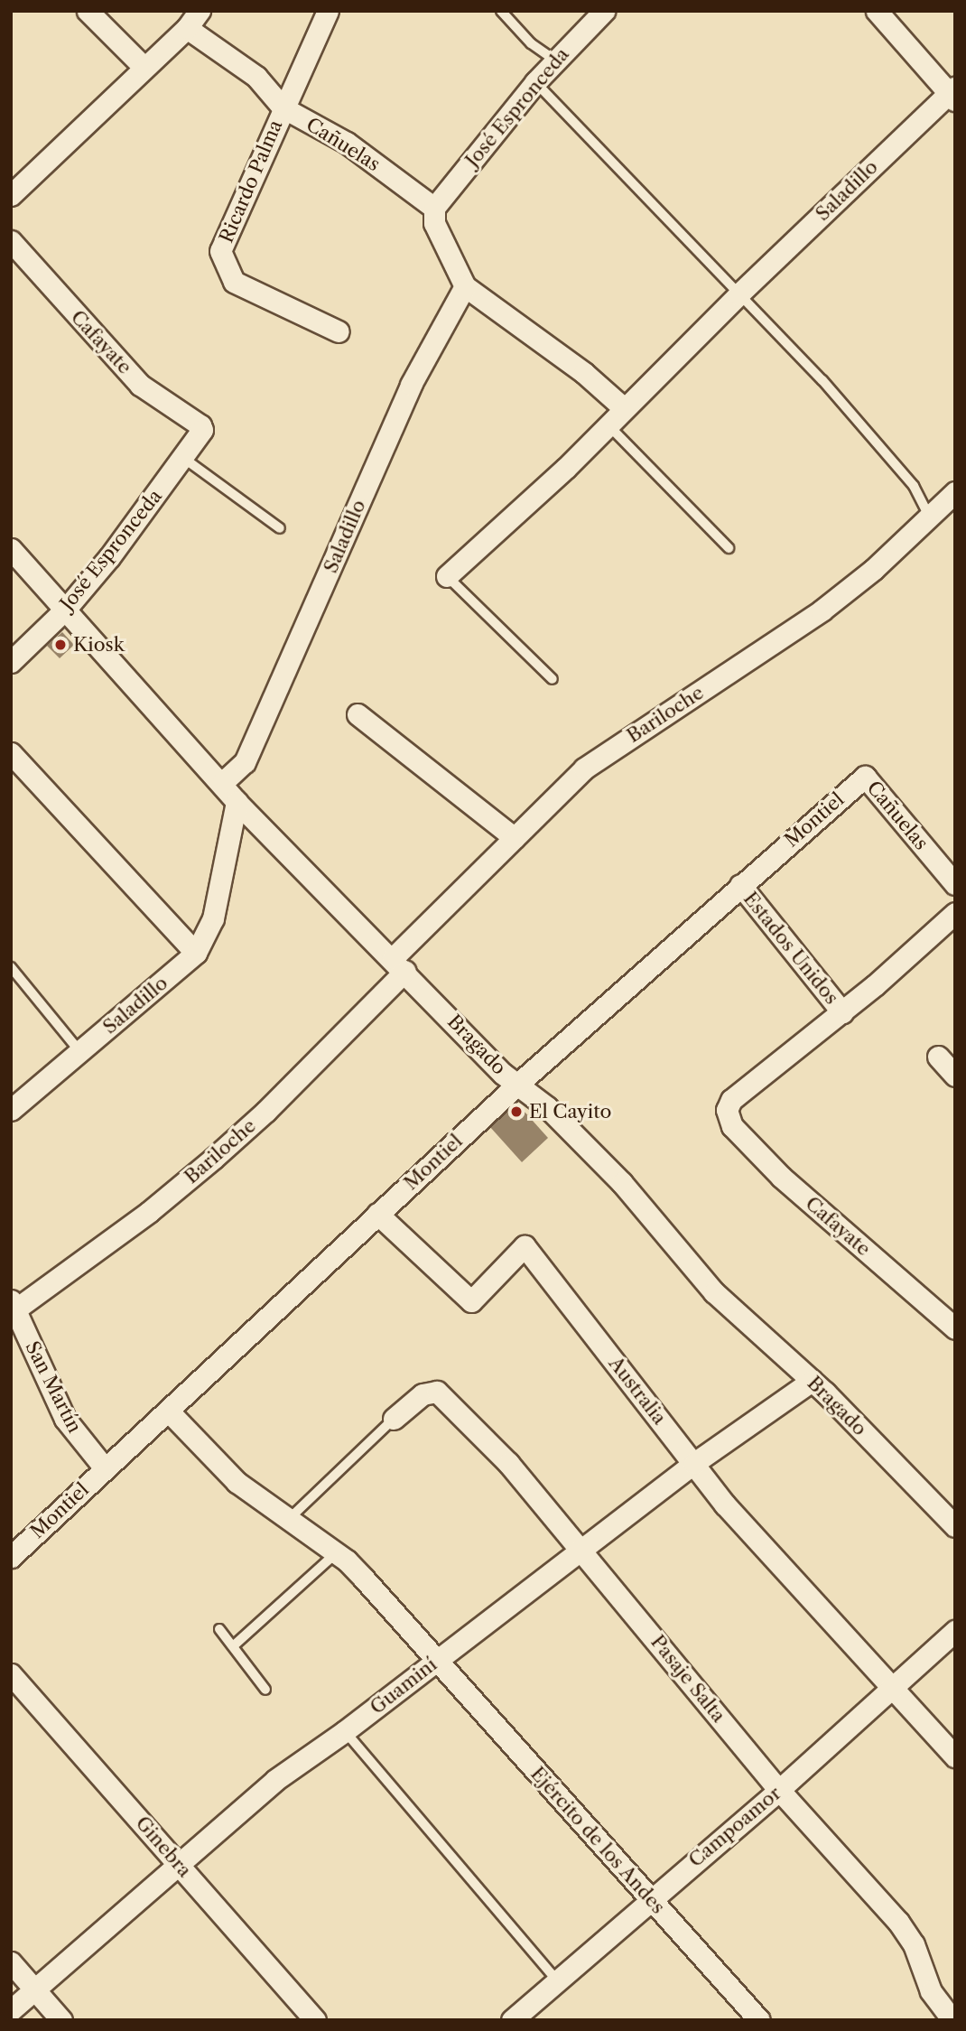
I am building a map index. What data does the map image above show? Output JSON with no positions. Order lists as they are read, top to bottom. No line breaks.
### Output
{"streets":{"street":["José Espronceda","Cañuelas","Ricardo Palma","Saladillo","Cafayate","Bariloche","Montiel","Estados Unidos","Bragado","San Martín","Australia","Pasaje Salta","Guaminí","Campoamor","Ejército de los Andes","Ginebra"]},"crossings":[["José Espronceda","Cañuelas"],["José Espronceda","Cafayate"],["José Espronceda","Bragado"],["Cañuelas","Ricardo Palma"],["Cañuelas","Montiel"],["Saladillo","Bragado"],["Cafayate","Estados Unidos"],["Bariloche","Bragado"],["Bariloche","San Martín"],["Montiel","Estados Unidos"],["Montiel","Bragado"],["Montiel","San Martín"],["Montiel","Australia"],["Montiel","Ejército de los Andes"],["Bragado","Guaminí"],["Australia","Guaminí"],["Australia","Campoamor"],["Pasaje Salta","Guaminí"],["Pasaje Salta","Campoamor"],["Guaminí","Ejército de los Andes"],["Guaminí","Ginebra"],["Campoamor","Ejército de los Andes"]],"places":["Kiosk","El Cayito"]}
